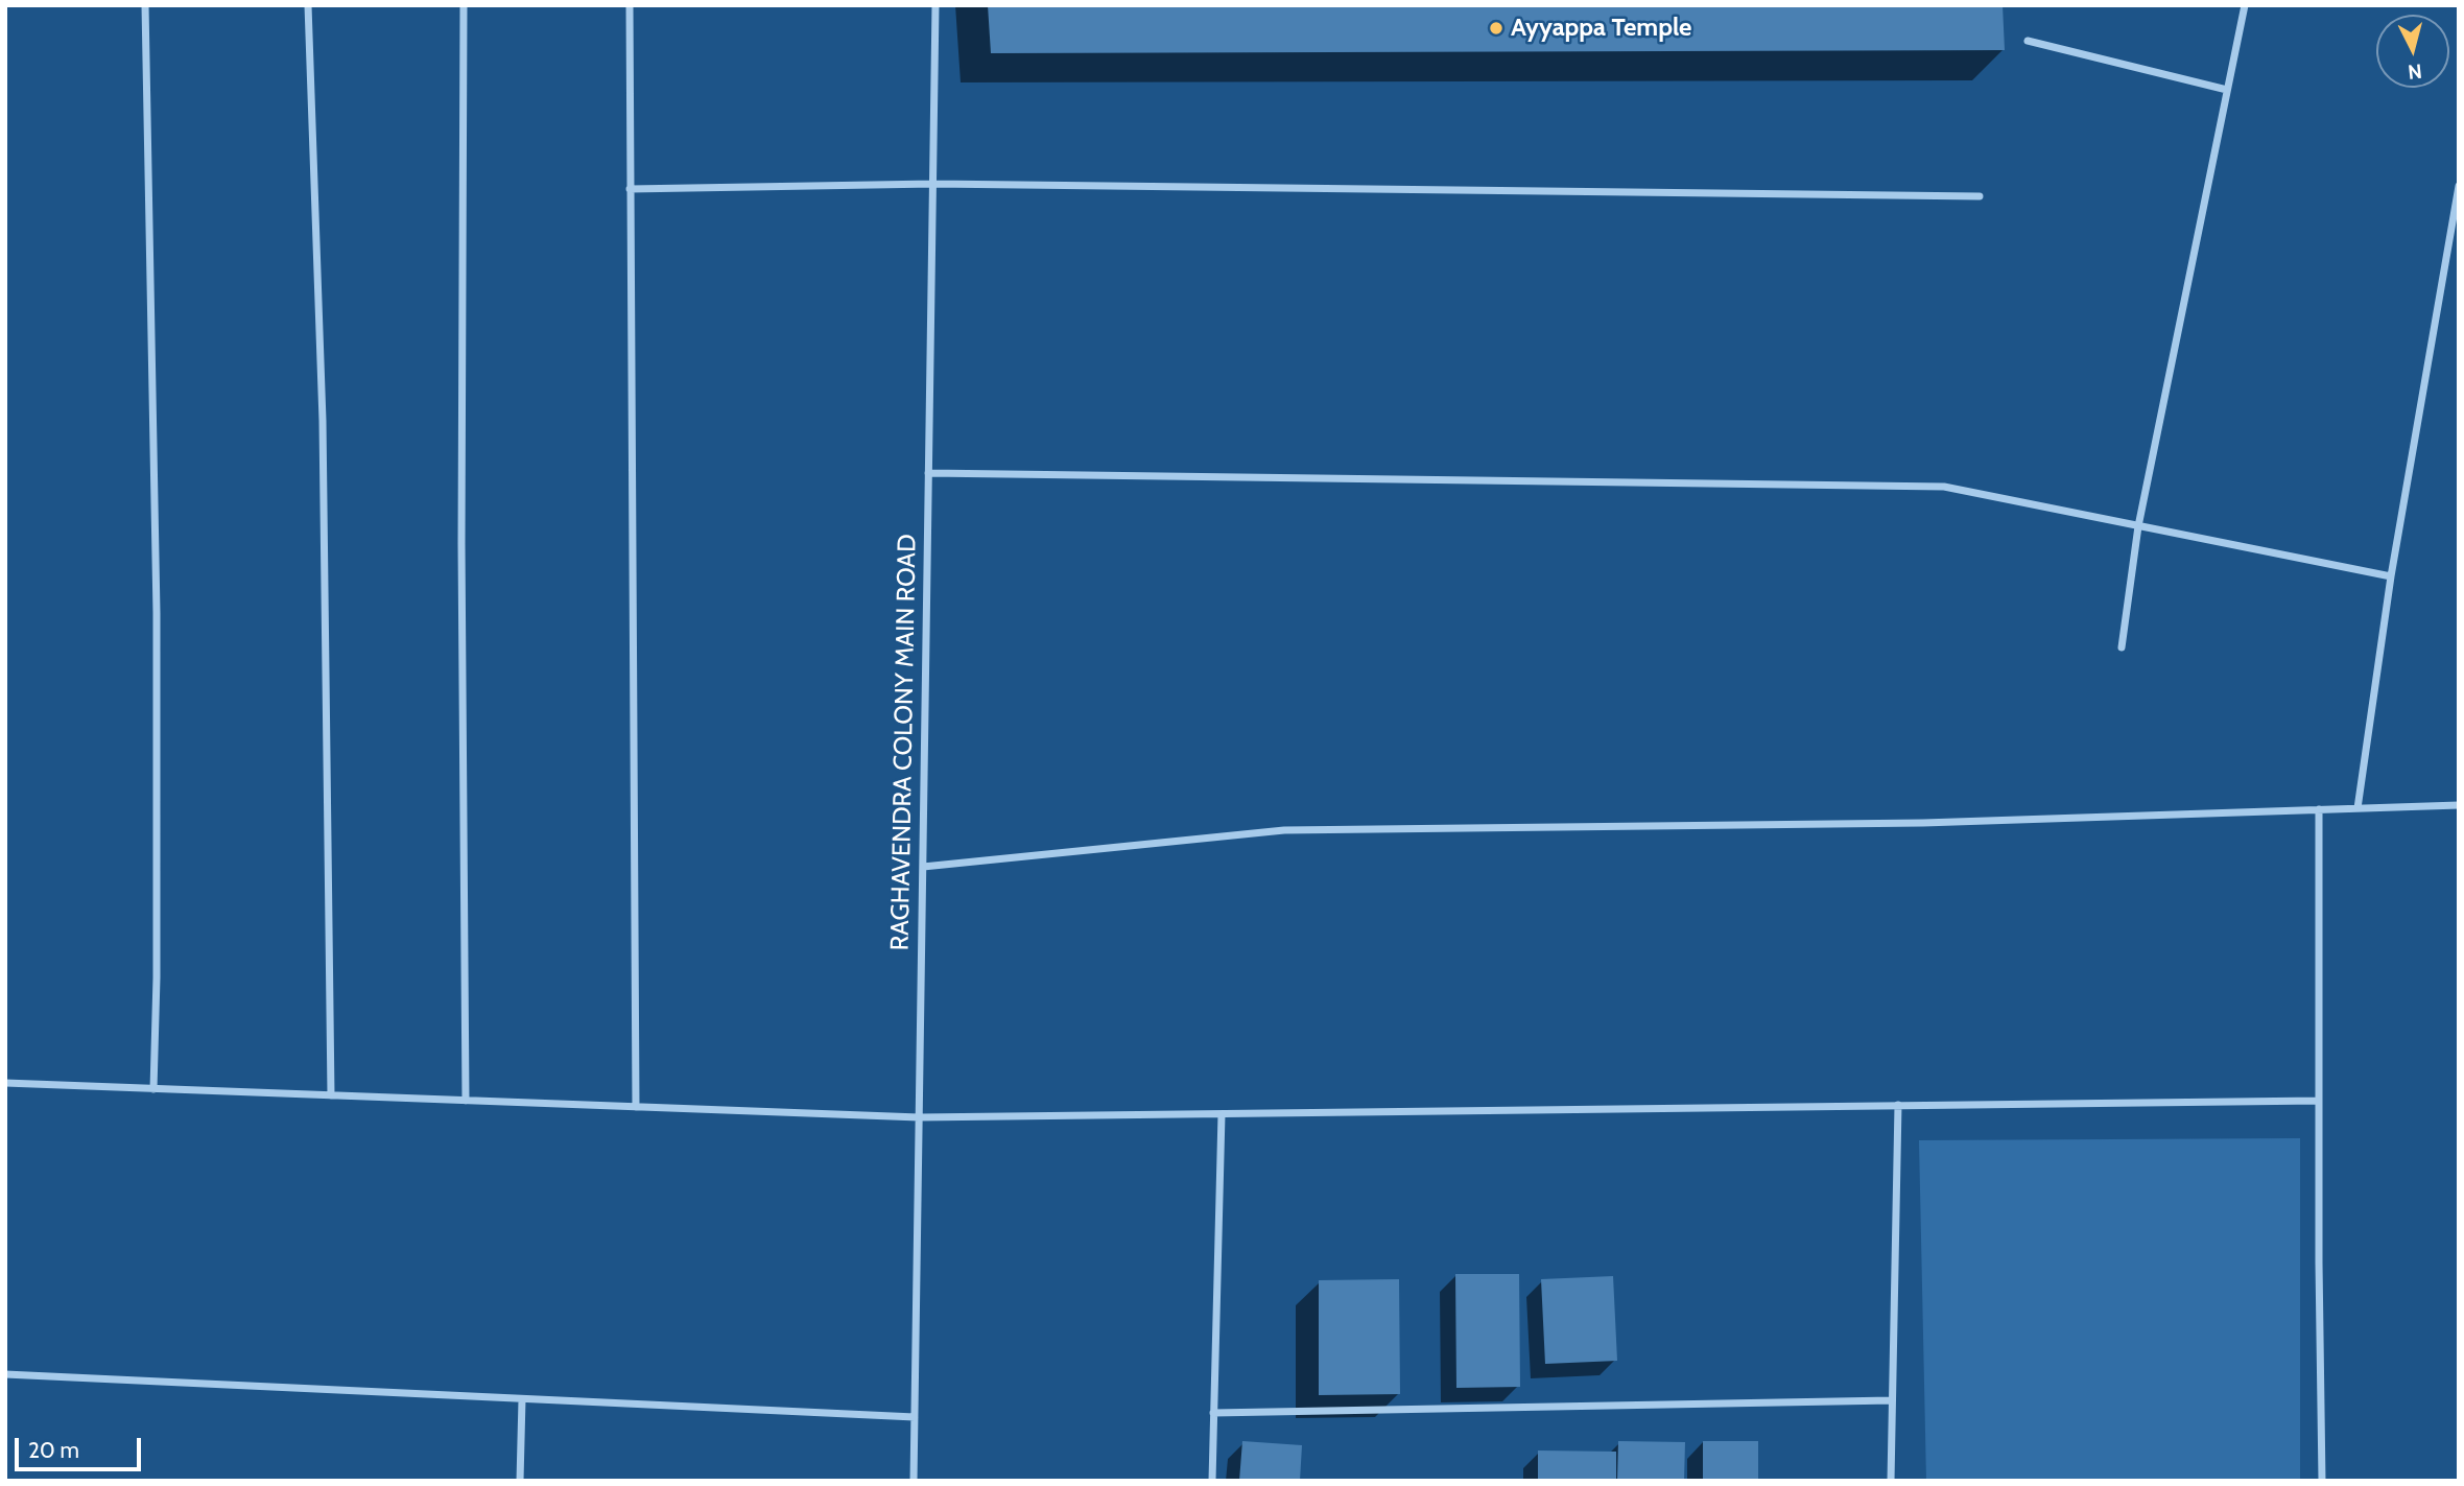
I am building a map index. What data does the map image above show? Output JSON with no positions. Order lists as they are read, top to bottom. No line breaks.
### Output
{"streets":{"street":["RAGHAVENDRA COLONY MAIN ROAD"]},"places":["Ayyappa Temple"],"scale_bar":"20 m","north":"bottom"}
